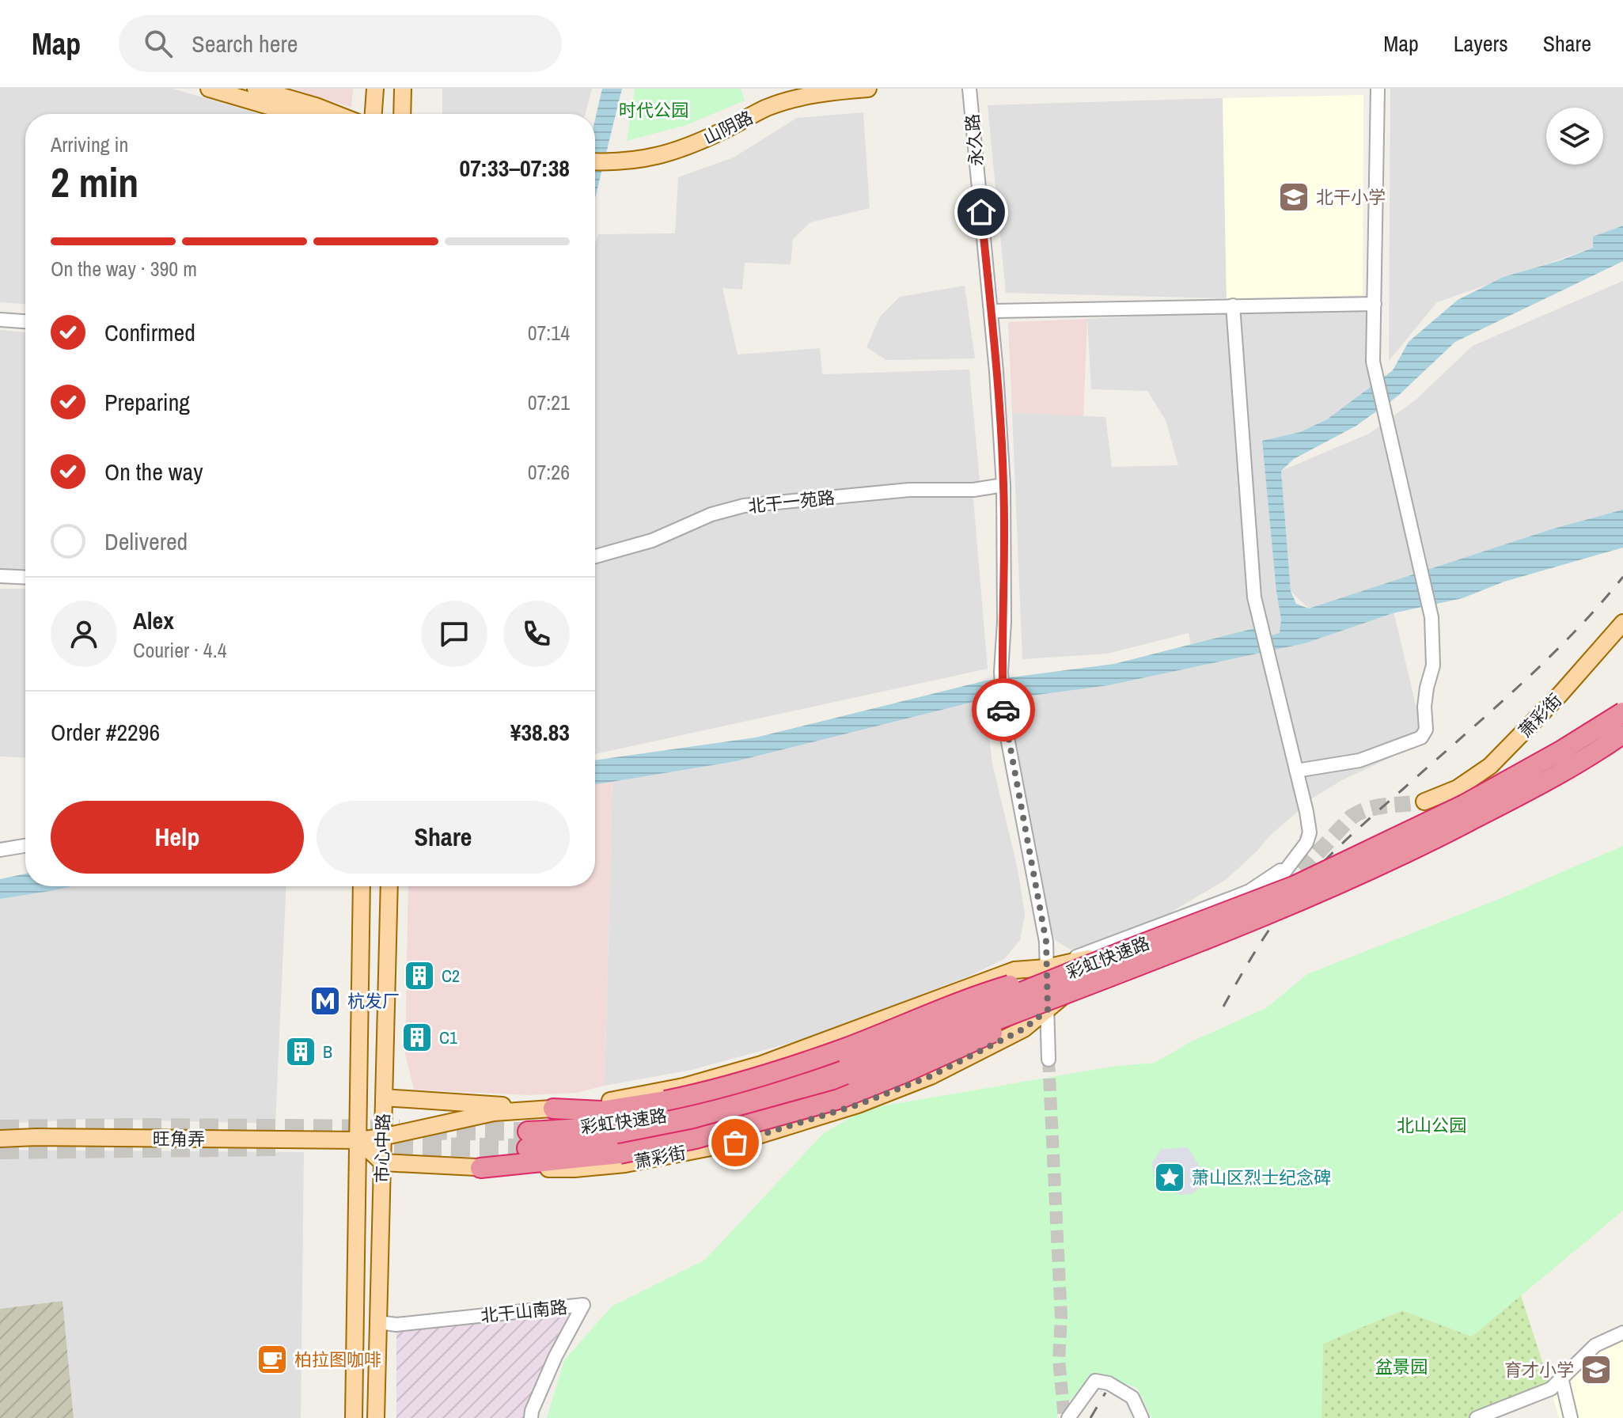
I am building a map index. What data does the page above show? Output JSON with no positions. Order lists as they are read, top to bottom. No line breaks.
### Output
{"streets":{"highway":["彩虹快速路"],"main road":["山阴路","萧彩街","旺角弄","市心中路"],"street":["永久路","北干一苑路","北干山南路"]},"crossings":[["永久路","北干一苑路"],["永久路","萧彩街"],["萧彩街","旺角弄"],["萧彩街","市心中路"],["旺角弄","市心中路"],["市心中路","北干山南路"]],"parks":["时代公园","北山公园","盆景园"],"places":{"school or university":["北干小学","育才小学"],"building":["C2","C1","B"],"metro station":["杭发厂"],"place":["萧山区烈士纪念碑"],"cafe":["柏拉图咖啡"]},"page":{"header":"Map","search":"Search here","nav":["Map","Layers","Share"],"heading":["2 min","Arriving in","07:33–07:38"],"panel":["Alex","Courier · 4.4","Order #2296","¥38.83"],"bar":"On the way · 390 m","list":[["Confirmed","07:14"],["Preparing","07:21"],["On the way","07:26"],"Delivered"],"buttons":["Help","Share"]}}
